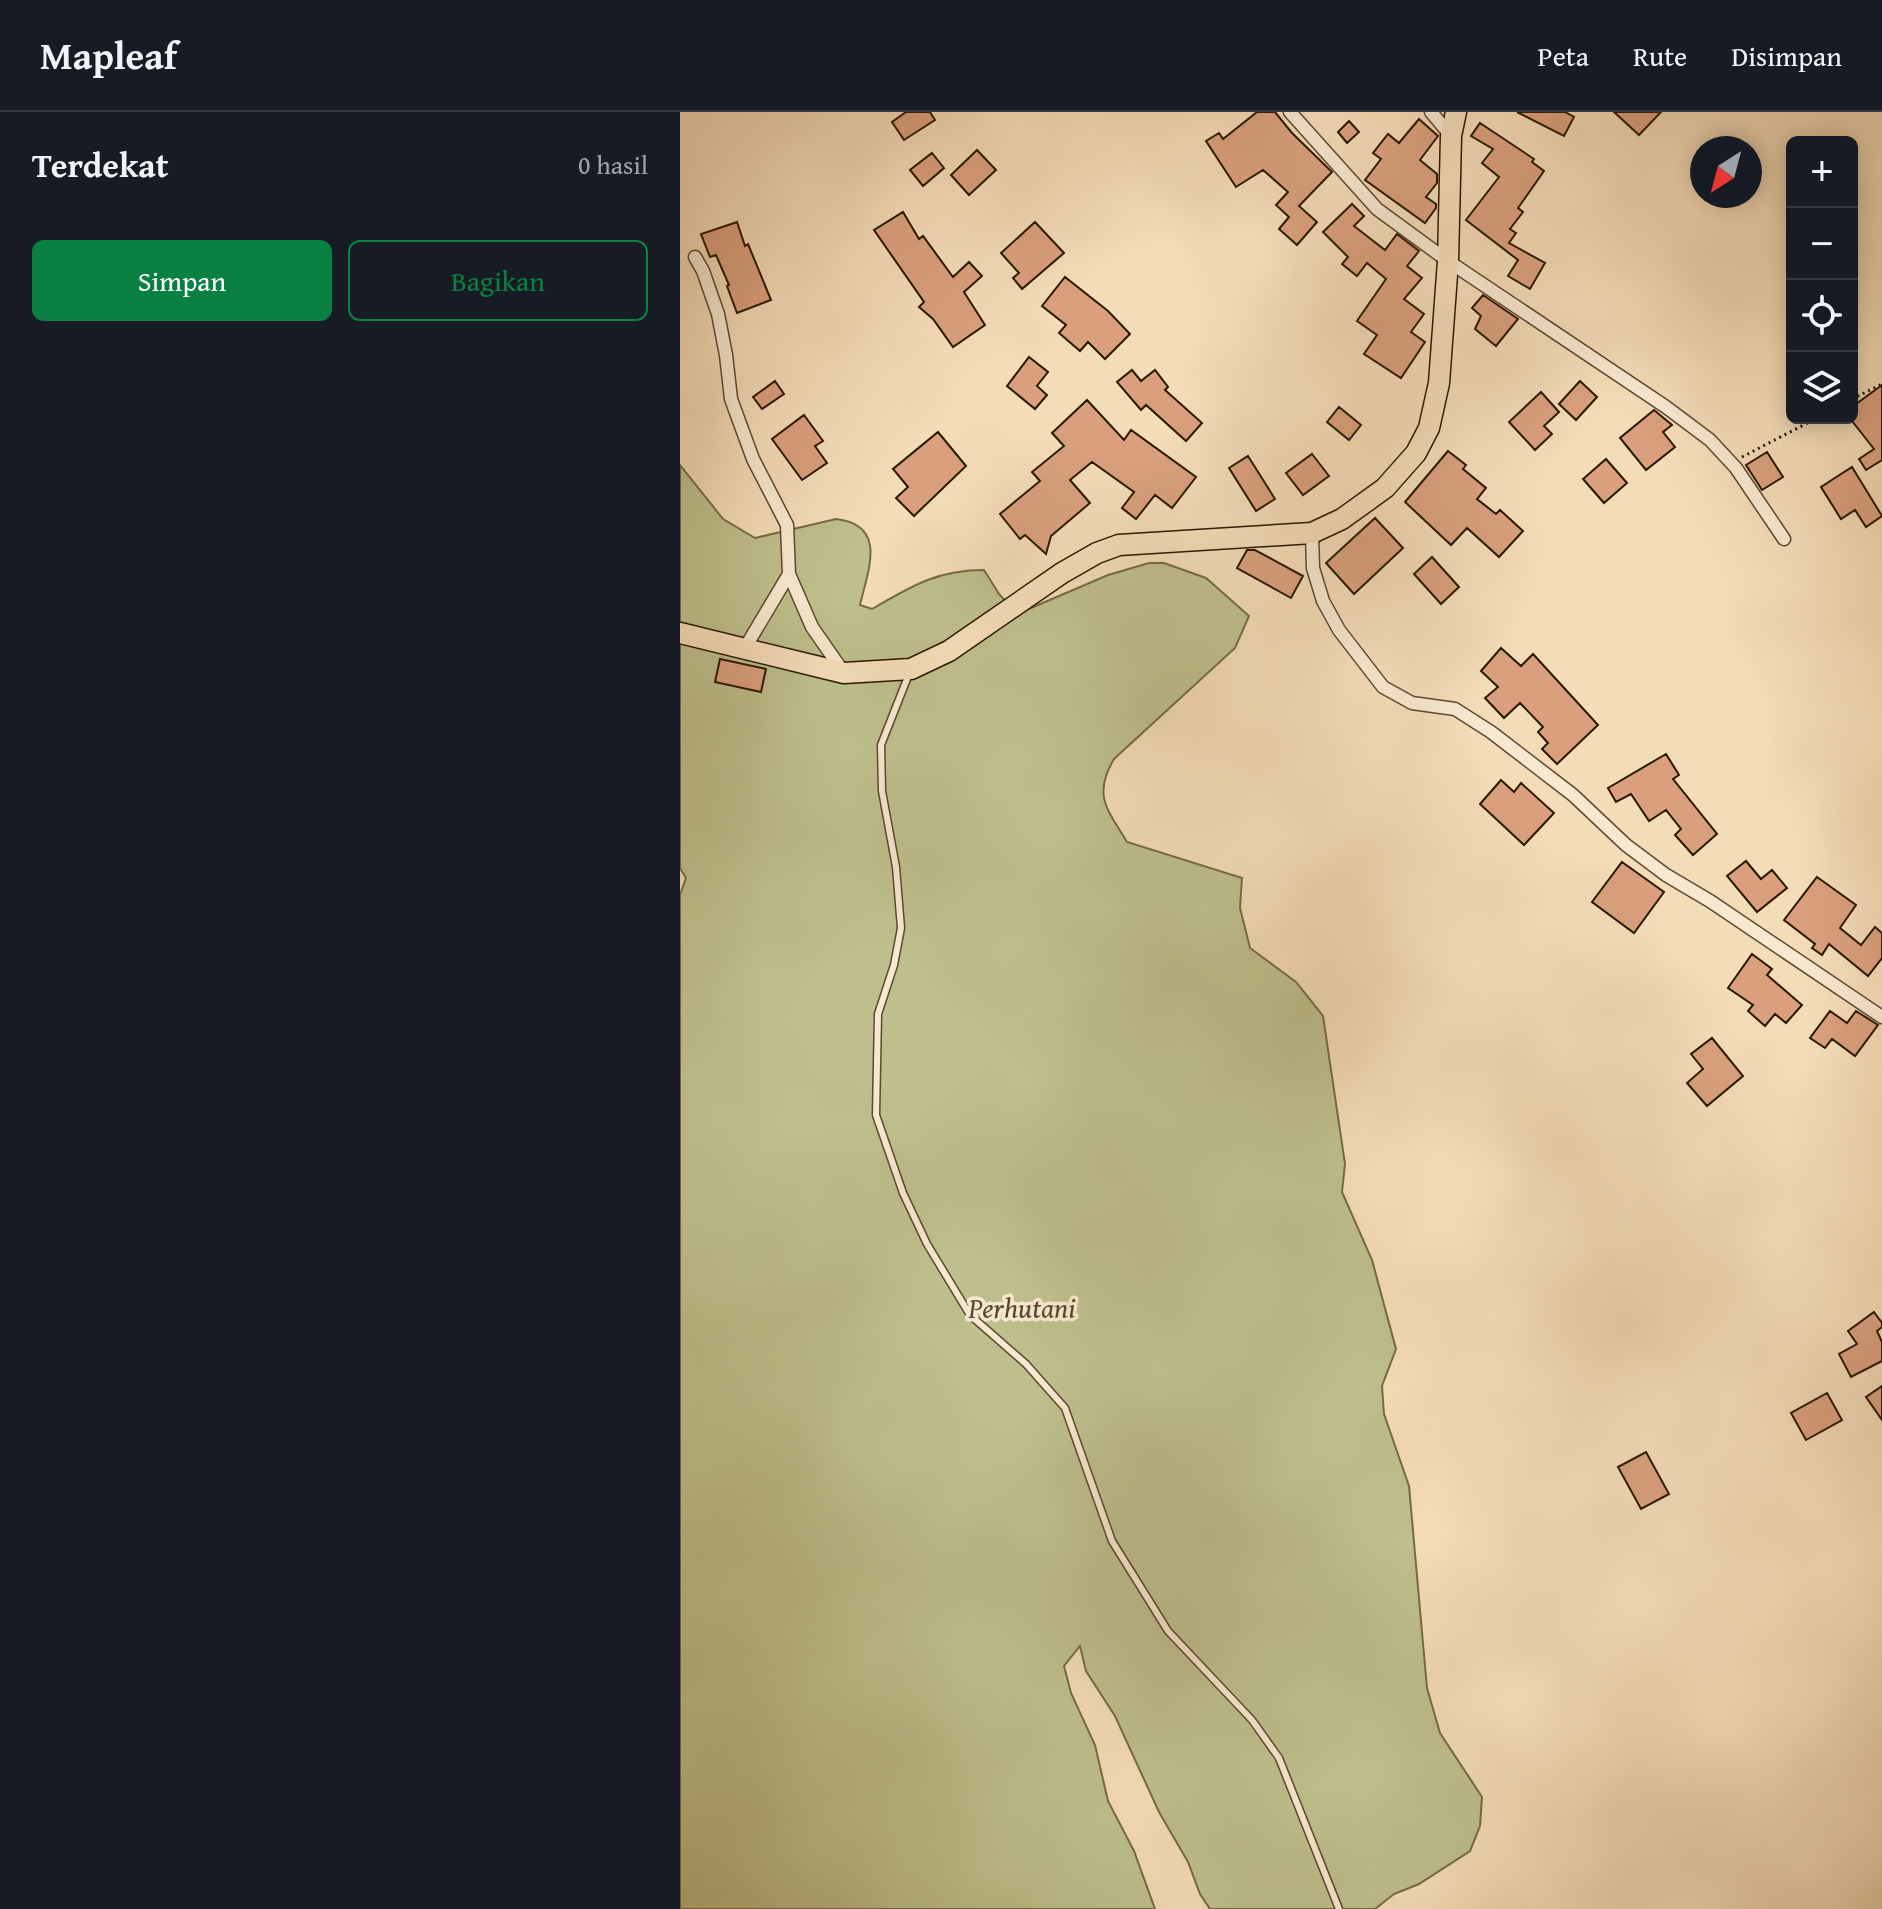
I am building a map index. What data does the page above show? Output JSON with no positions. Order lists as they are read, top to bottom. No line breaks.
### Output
{"parks":["Perhutani"],"north":"bottom left","page":{"header":"Mapleaf","nav":["Peta","Rute","Disimpan"],"heading":["Terdekat","0 hasil"],"map_buttons":["+","−"],"buttons":["Simpan","Bagikan"]}}
